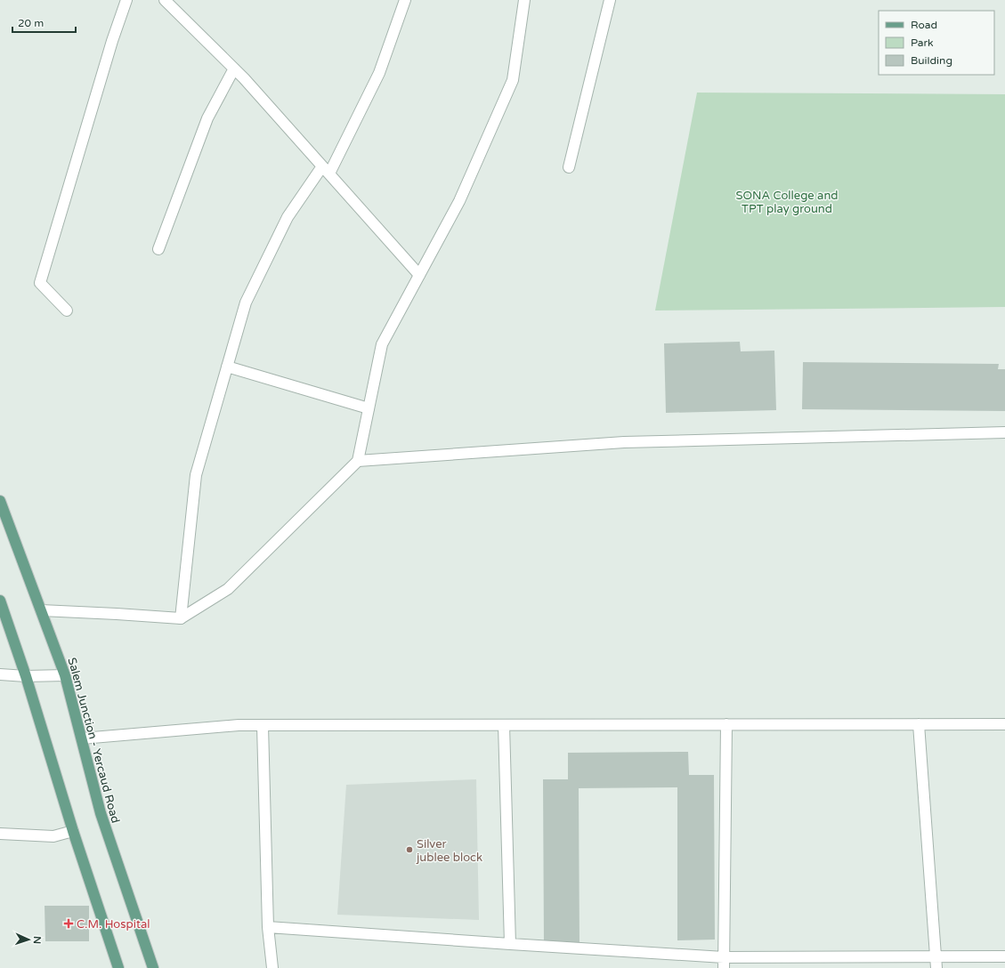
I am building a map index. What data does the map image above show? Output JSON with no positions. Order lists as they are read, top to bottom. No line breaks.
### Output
{"streets":{"main road":["Salem Junction - Yercaud Road"]},"parks":["SONA College and TPT play ground"],"places":{"other":["Silver jublee block"],"health":["C.M. Hospital"]},"legend":["Road","Park","Building"],"scale_bar":"20 m","north":"right"}
